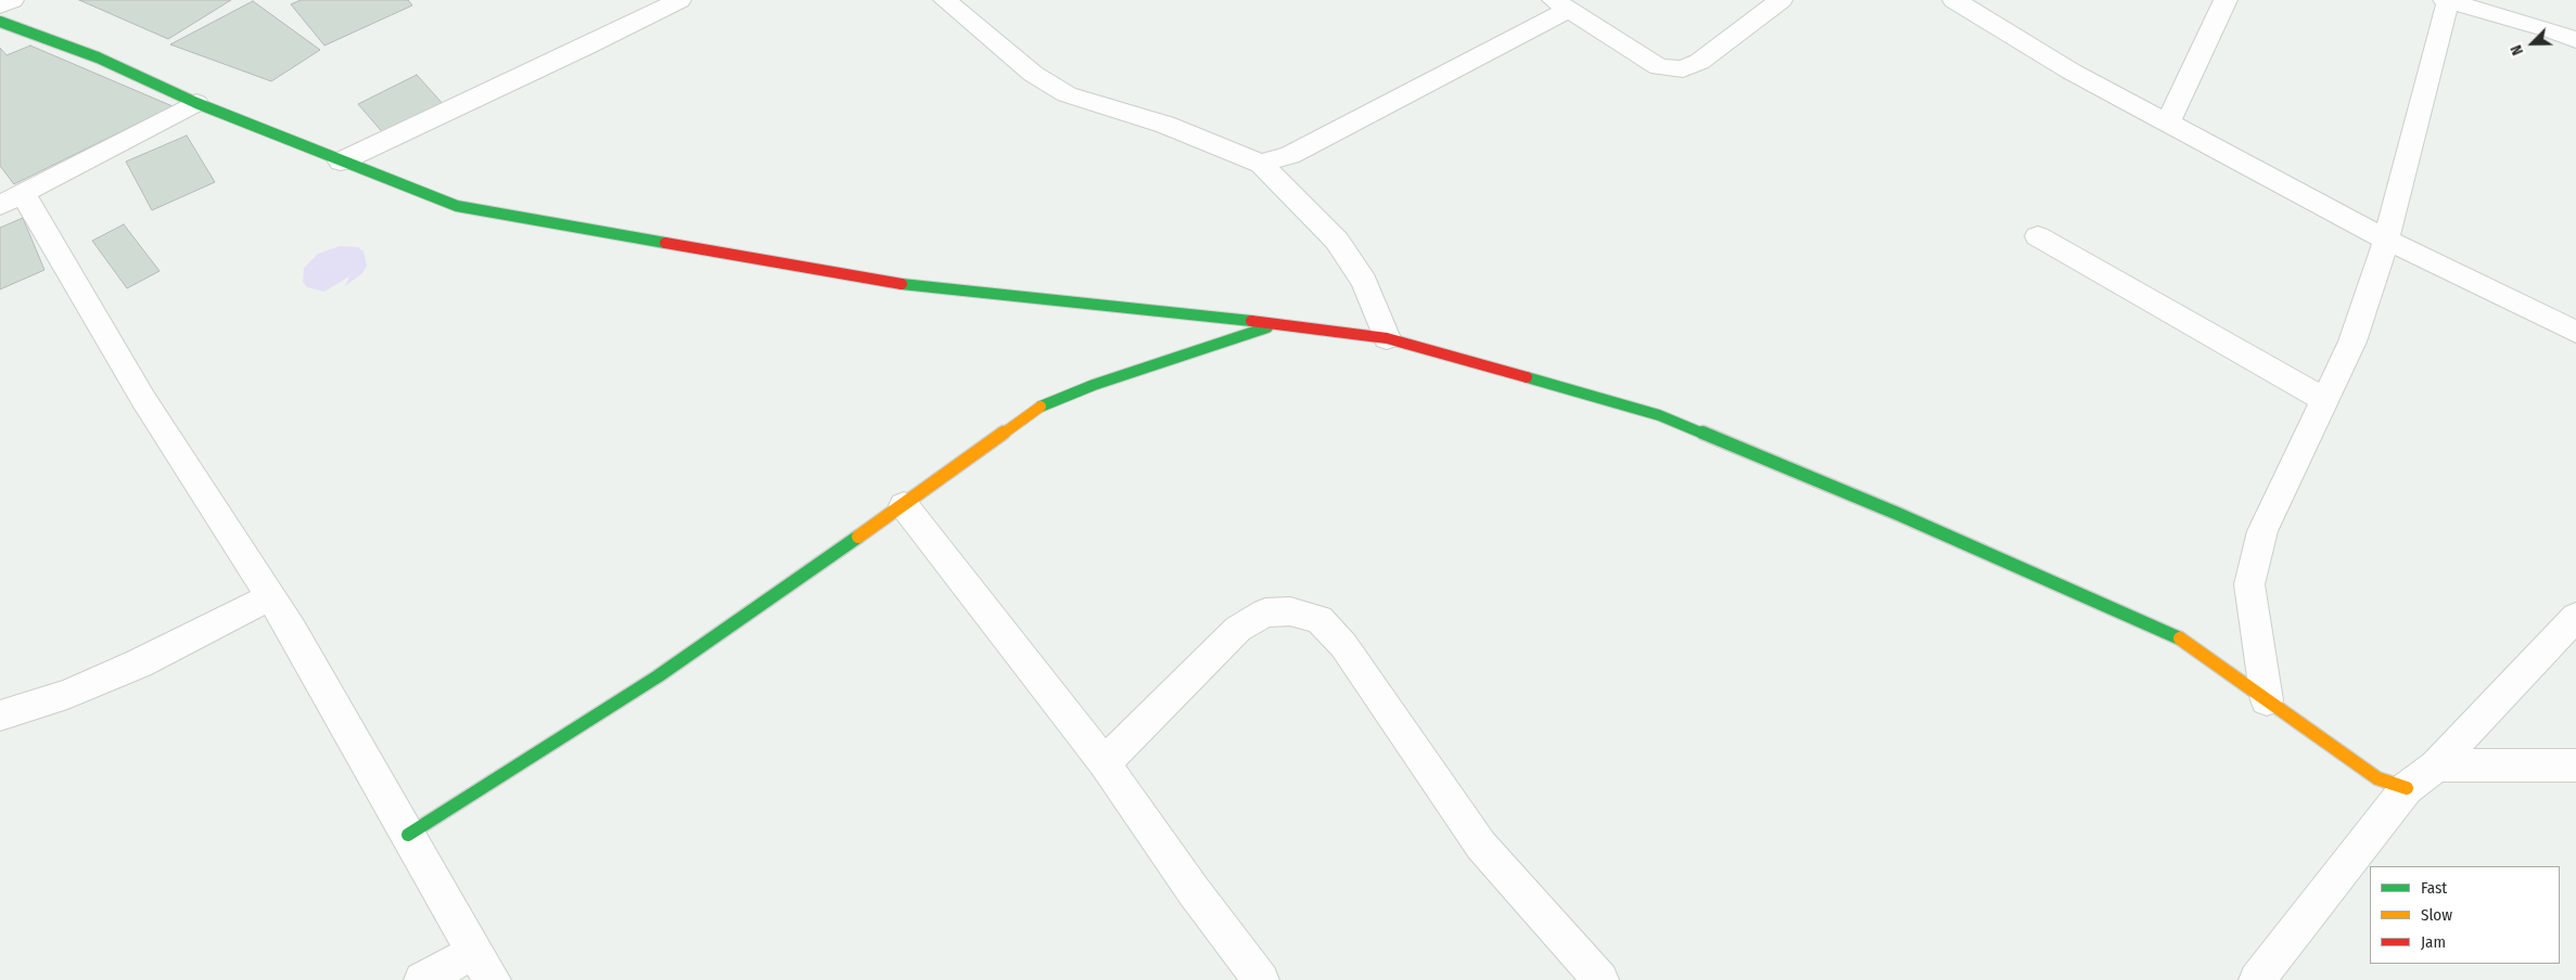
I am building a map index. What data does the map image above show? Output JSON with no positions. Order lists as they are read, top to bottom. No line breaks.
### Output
{"legend":["Fast","Slow","Jam"],"north":"bottom left"}
